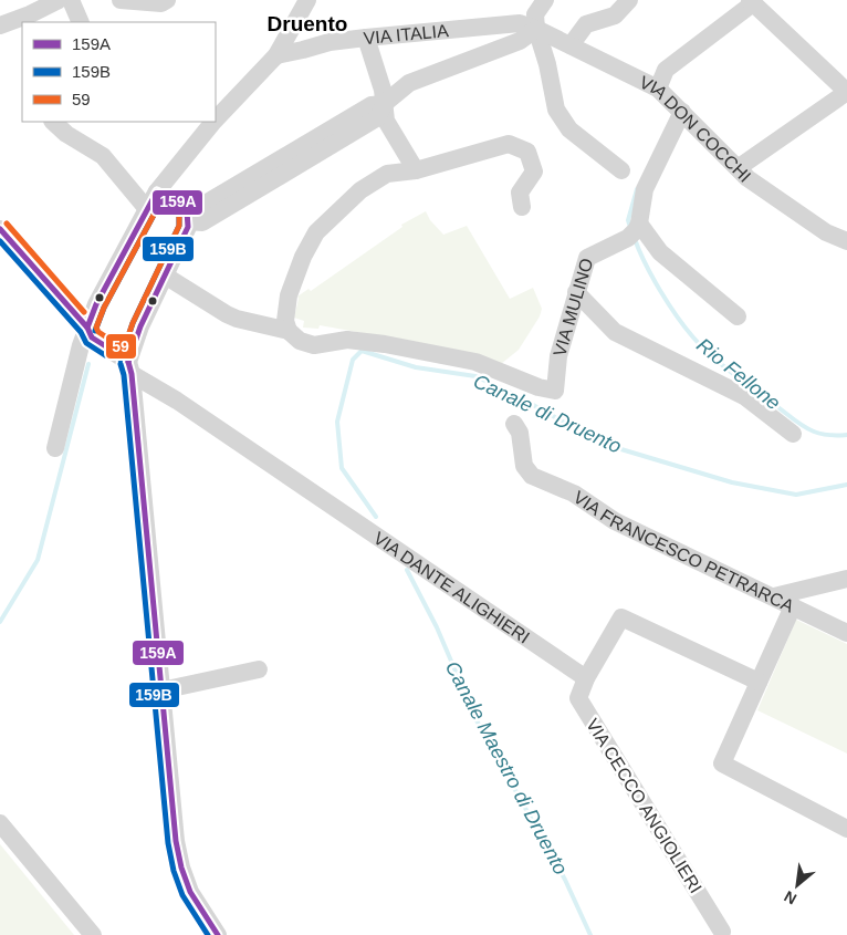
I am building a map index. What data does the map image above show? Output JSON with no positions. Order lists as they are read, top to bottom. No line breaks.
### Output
{"streets":{"street":["VIA ITALIA","VIA DON COCCHI","VIA MULINO","VIA FRANCESCO PETRARCA","VIA DANTE ALIGHIERI","VIA CECCO ANGIOLIERI"]},"crossings":[["VIA ITALIA","VIA DON COCCHI"],["VIA DANTE ALIGHIERI","VIA CECCO ANGIOLIERI"]],"districts":["Druento"],"water":["Rio Fellone","Canale di Druento","Canale Maestro di Druento"],"lines":["transit line 159A","transit line 159B","transit line 59"],"legend":["159A","159B","59"],"north":"bottom left"}
